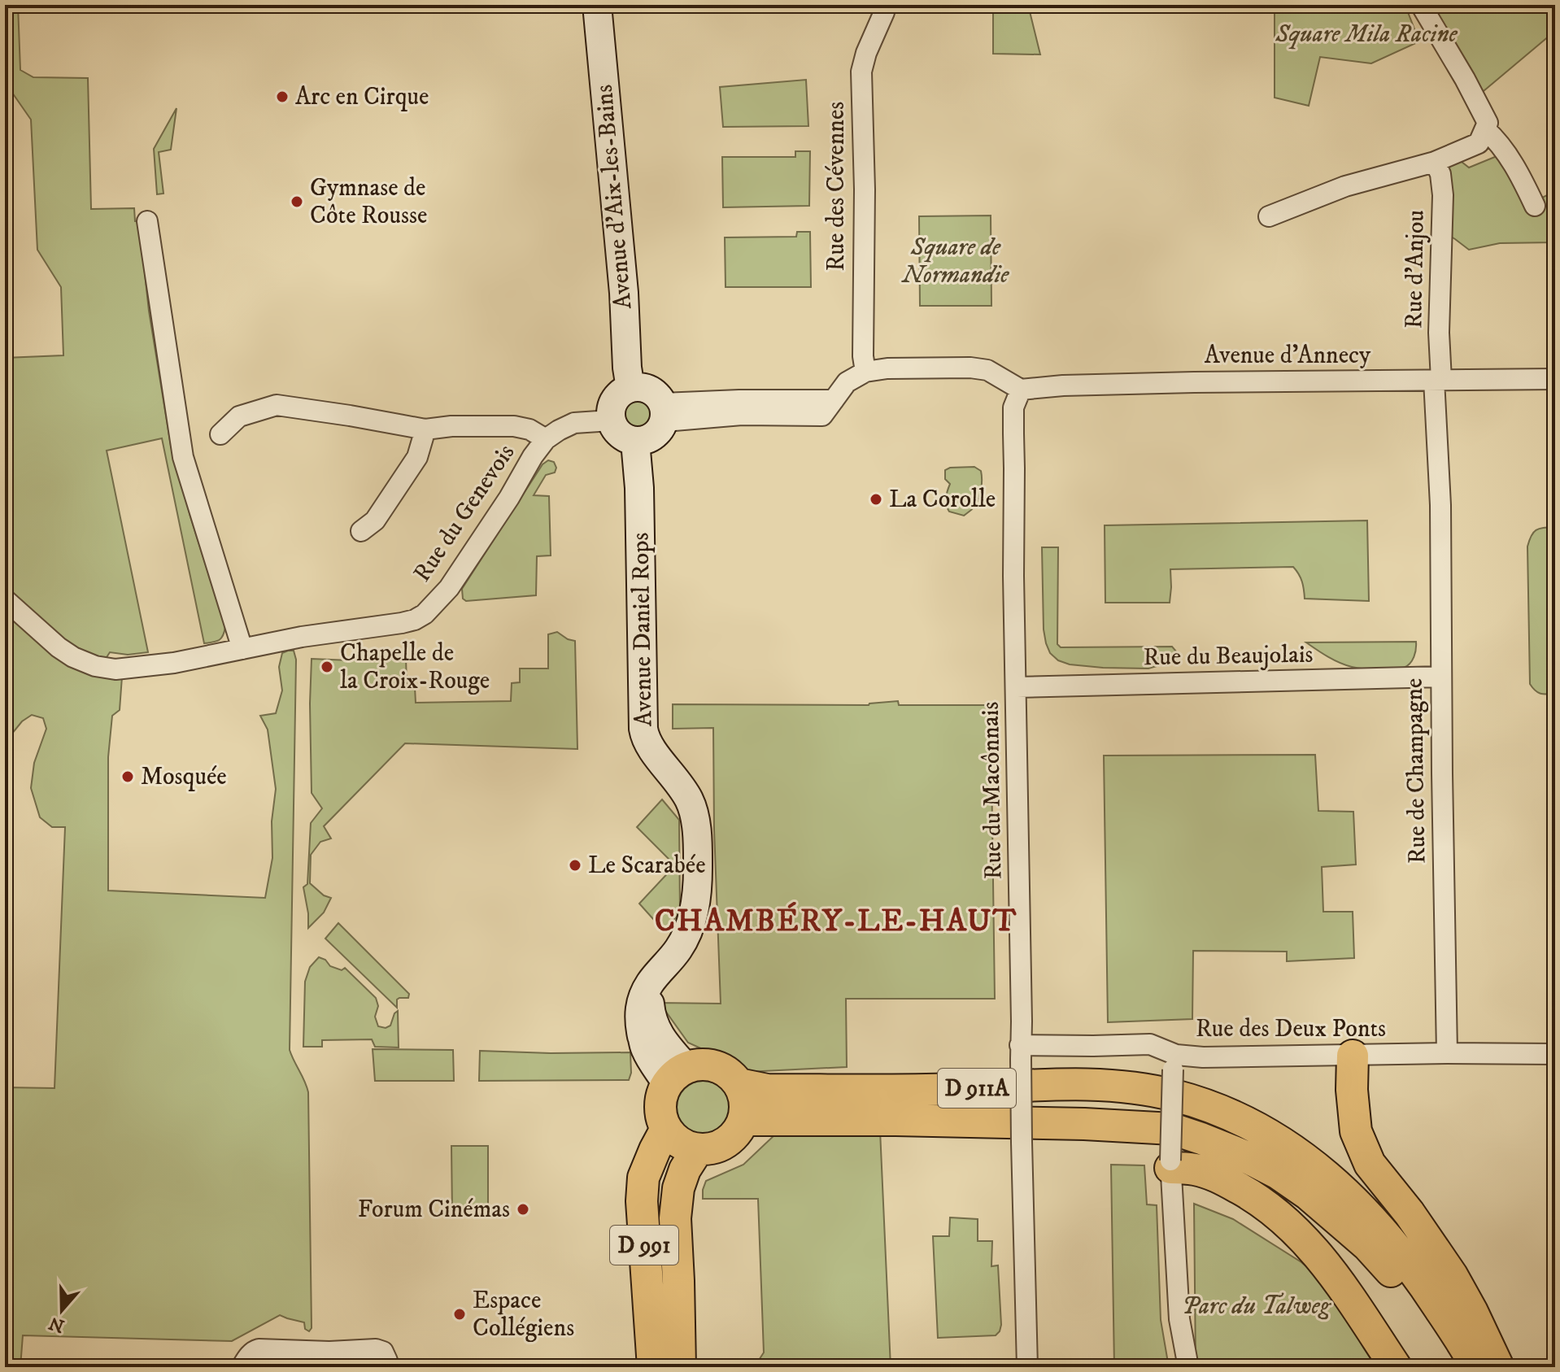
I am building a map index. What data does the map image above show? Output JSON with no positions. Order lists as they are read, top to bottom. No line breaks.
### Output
{"streets":{"main road":["Avenue d'Aix-les-Bains","Avenue Daniel Rops","D 911A","D 991"],"street":["Rue des Cévennes","Rue d'Anjou","Avenue d'Annecy","Rue du Genevois","Rue du Beaujolais","Rue de Champagne","Rue du Macônnais","Rue des Deux Ponts"]},"crossings":[["Avenue d'Aix-les-Bains","Rue du Genevois"],["Avenue d'Aix-les-Bains","Avenue Daniel Rops"],["Rue d'Anjou","Avenue d'Annecy"],["Rue d'Anjou","Rue de Champagne"],["Avenue d'Annecy","Rue de Champagne"],["Avenue d'Annecy","Rue du Macônnais"],["Rue du Genevois","Avenue Daniel Rops"],["Avenue Daniel Rops","D 911A"],["Avenue Daniel Rops","D 991"],["Rue du Beaujolais","Rue de Champagne"],["Rue du Beaujolais","Rue du Macônnais"],["Rue de Champagne","Rue des Deux Ponts"],["Rue du Macônnais","Rue des Deux Ponts"],["D 911A","D 991"]],"districts":["CHAMBÉRY-LE-HAUT"],"parks":["Square Mila Racine","Square de Normandie","Parc du Talweg"],"places":["Arc en Cirque","Gymnase de Côte Rousse","La Corolle","Chapelle de la Croix-Rouge","Mosquée","Le Scarabée","Forum Cinémas","Espace Collégiens"],"north":"bottom"}
